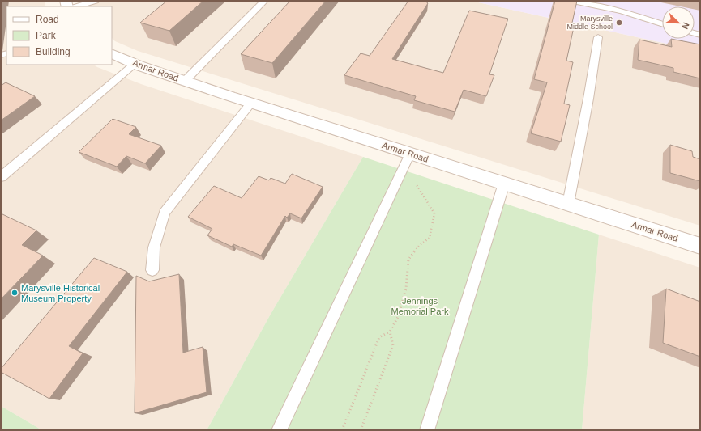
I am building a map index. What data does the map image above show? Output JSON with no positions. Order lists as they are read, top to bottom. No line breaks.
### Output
{"streets":{"street":["Armar Road"]},"parks":["Jennings Memorial Park"],"places":["Marysville Middle School","Marysville Historical Museum Property"],"legend":["Road","Park","Building"],"north":"bottom right"}
